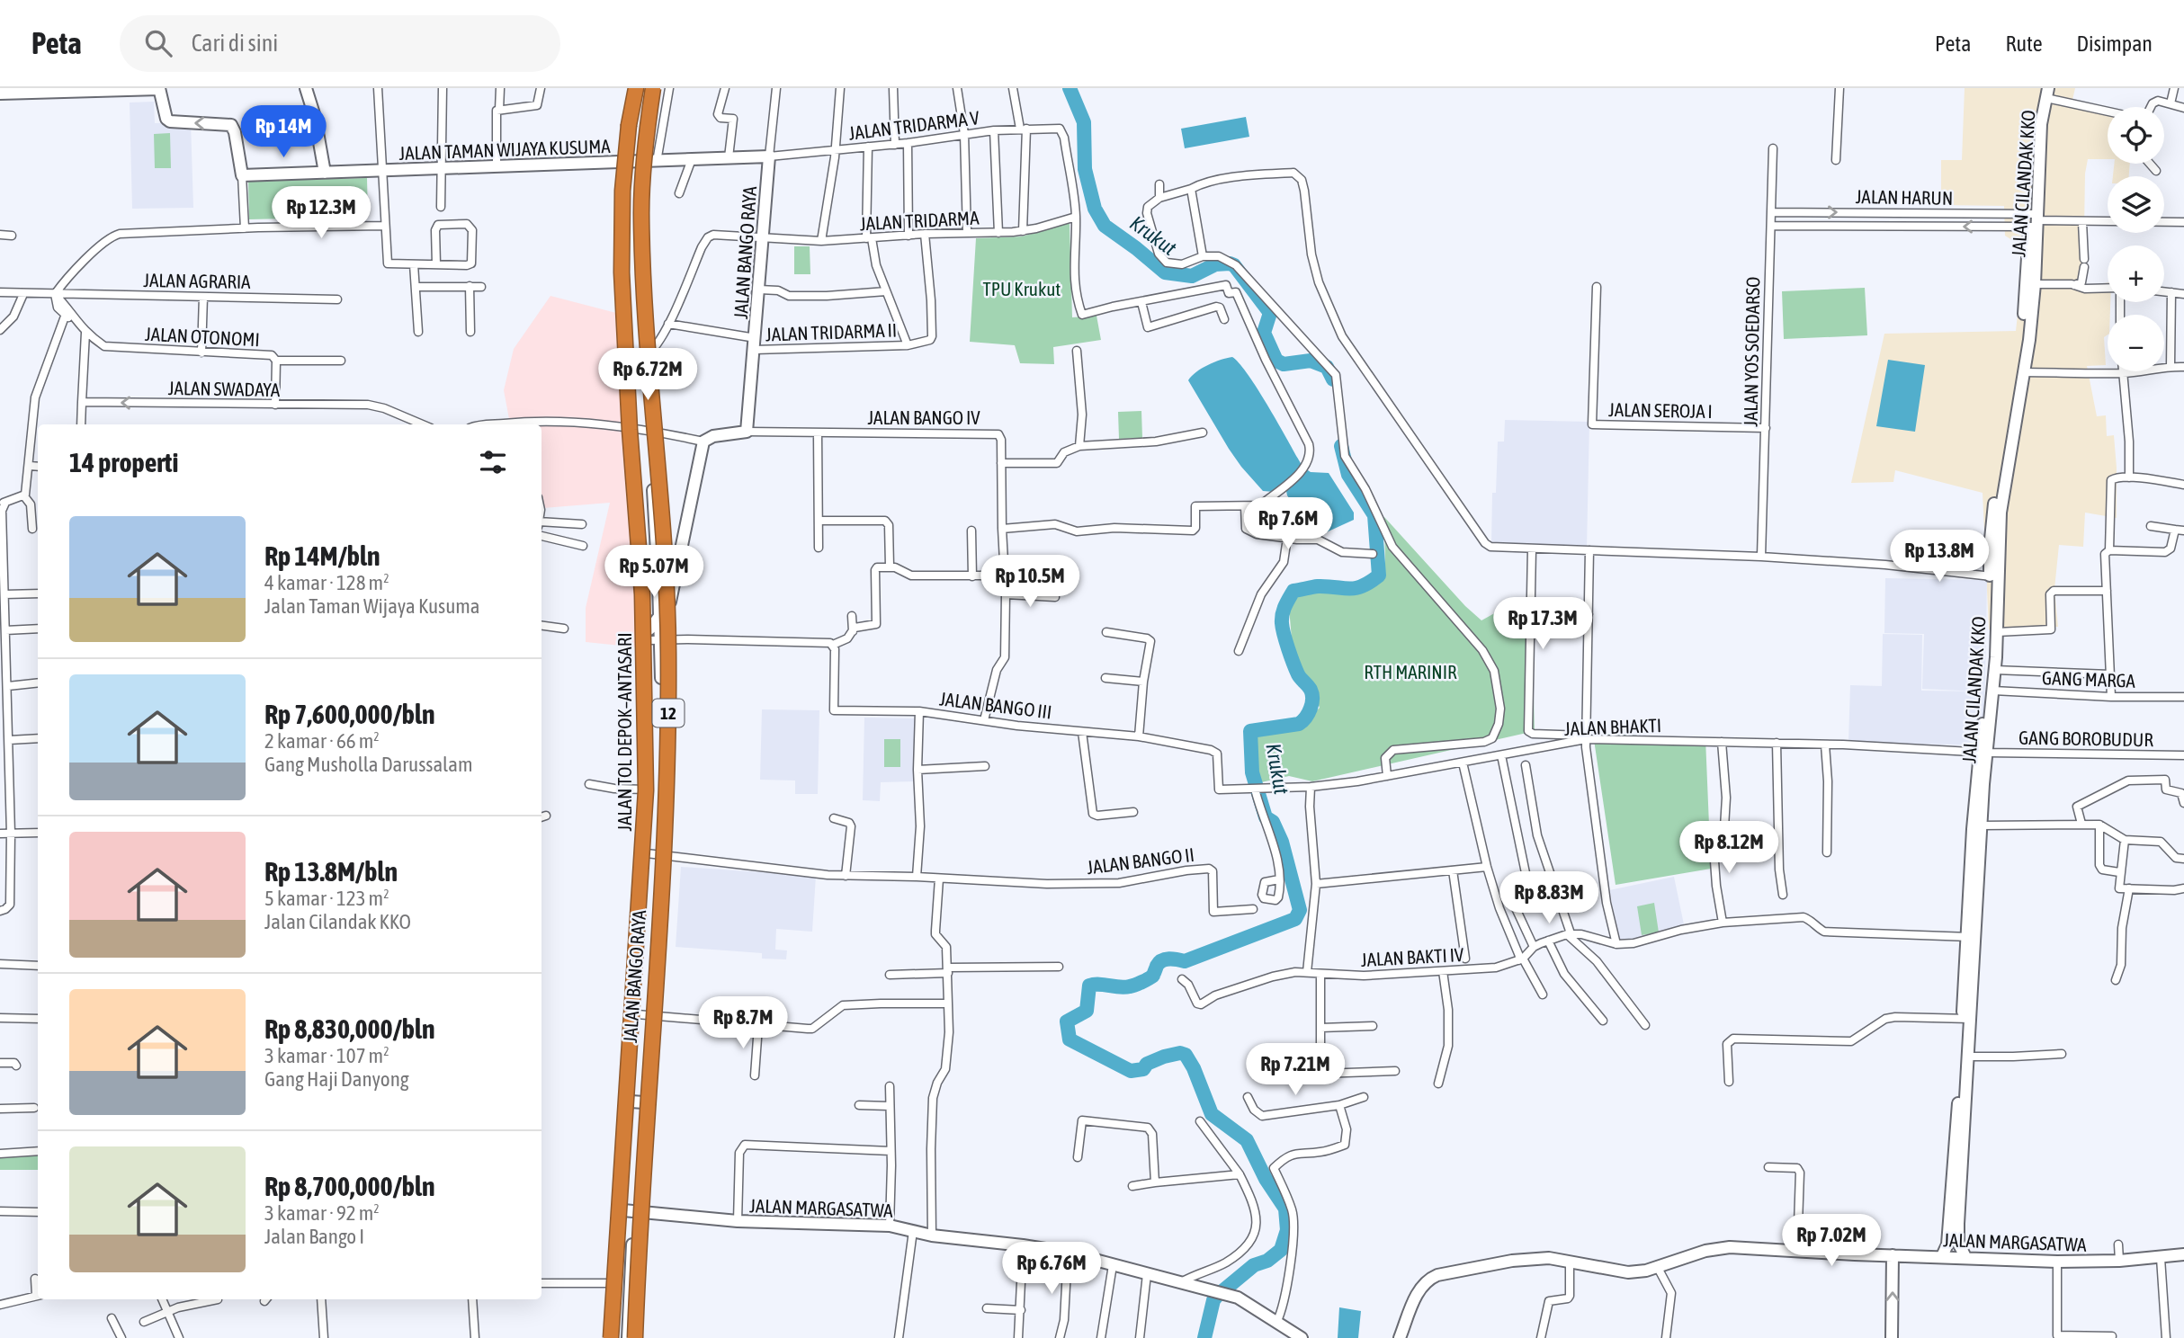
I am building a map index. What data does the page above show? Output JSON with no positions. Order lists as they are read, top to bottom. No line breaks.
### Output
{"streets":{"highway":["12","JALAN TOL DEPOK–ANTASARI"],"street":["JALAN TRIDARMA V","JALAN TAMAN WIJAYA KUSUMA","JALAN CILANDAK KKO","JALAN HARUN","JALAN TRIDARMA","JALAN BANGO RAYA","JALAN AGRARIA","JALAN TRIDARMA II","JALAN OTONOMI","JALAN YOS SOEDARSO","JALAN SWADAYA","JALAN SEROJA I","JALAN BANGO IV","GANG MARGA","JALAN BANGO III","JALAN BHAKTI","GANG BOROBUDUR","JALAN BANGO II","JALAN BAKTI IV","JALAN MARGASATWA"]},"crossings":[["JALAN TRIDARMA V","JALAN TAMAN WIJAYA KUSUMA"],["JALAN TRIDARMA V","JALAN TRIDARMA"],["JALAN TRIDARMA V","JALAN BANGO RAYA"],["JALAN TAMAN WIJAYA KUSUMA","JALAN BANGO RAYA"],["JALAN CILANDAK KKO","JALAN HARUN"],["JALAN CILANDAK KKO","GANG MARGA"],["JALAN CILANDAK KKO","JALAN BHAKTI"],["JALAN CILANDAK KKO","GANG BOROBUDUR"],["JALAN CILANDAK KKO","JALAN MARGASATWA"],["JALAN HARUN","JALAN YOS SOEDARSO"],["JALAN TRIDARMA","JALAN BANGO RAYA"],["JALAN BANGO RAYA","JALAN TRIDARMA II"],["JALAN BANGO RAYA","JALAN BANGO IV"],["JALAN BANGO RAYA","JALAN TOL DEPOK–ANTASARI"],["JALAN BANGO RAYA","JALAN BANGO II"],["JALAN BANGO RAYA","JALAN MARGASATWA"],["JALAN AGRARIA","JALAN OTONOMI"],["JALAN OTONOMI","JALAN SWADAYA"],["JALAN YOS SOEDARSO","JALAN SEROJA I"],["JALAN BANGO IV","JALAN BANGO III"],["JALAN BANGO III","JALAN BHAKTI"],["JALAN BHAKTI","GANG BOROBUDUR"]],"one_way":["JALAN SWADAYA"],"water":["Krukut"],"parks":["TPU Krukut","RTH MARINIR"],"page":{"header":"Peta","search":"Cari di sini","nav":["Peta","Rute","Disimpan"],"price":["Rp 14M","Rp 12.3M","Rp 6.72M","Rp 7.6M","Rp 13.8M","Rp 5.07M","Rp 10.5M","Rp 17.3M","Rp 8.12M","Rp 8.83M","Rp 8.7M","Rp 7.21M","Rp 7.02M","Rp 6.76M"],"map_buttons":["+","−"],"heading":"14 properti","list":[{"name":"Rp 14M/bln","note":"4 kamar · 128 m² · Jalan Taman Wijaya Kusuma"},{"name":"Rp 7,600,000/bln","note":"2 kamar · 66 m² · Gang Musholla Darussalam"},{"name":"Rp 13.8M/bln","note":"5 kamar · 123 m² · Jalan Cilandak KKO"},{"name":"Rp 8,830,000/bln","note":"3 kamar · 107 m² · Gang Haji Danyong"},{"name":"Rp 8,700,000/bln","note":"3 kamar · 92 m² · Jalan Bango I"}]}}
